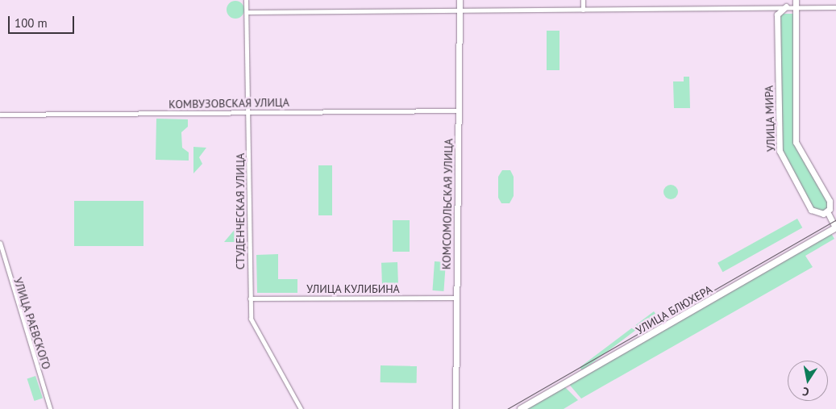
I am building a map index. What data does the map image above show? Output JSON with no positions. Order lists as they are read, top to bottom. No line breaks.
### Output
{"streets":{"main road":["УЛИЦА БЛЮХЕРА"],"street":["КОМВУЗОВСКАЯ УЛИЦА","УЛИЦА МИРА","КОМСОМОЛЬСКАЯ УЛИЦА","СТУДЕНЧЕСКАЯ УЛИЦА","УЛИЦА КУЛИБИНА","УЛИЦА РАЕВСКОГО"]},"crossings":[["КОМВУЗОВСКАЯ УЛИЦА","КОМСОМОЛЬСКАЯ УЛИЦА"],["КОМВУЗОВСКАЯ УЛИЦА","СТУДЕНЧЕСКАЯ УЛИЦА"],["КОМСОМОЛЬСКАЯ УЛИЦА","УЛИЦА КУЛИБИНА"],["СТУДЕНЧЕСКАЯ УЛИЦА","УЛИЦА КУЛИБИНА"]],"scale_bar":"100 m","north":"bottom"}
